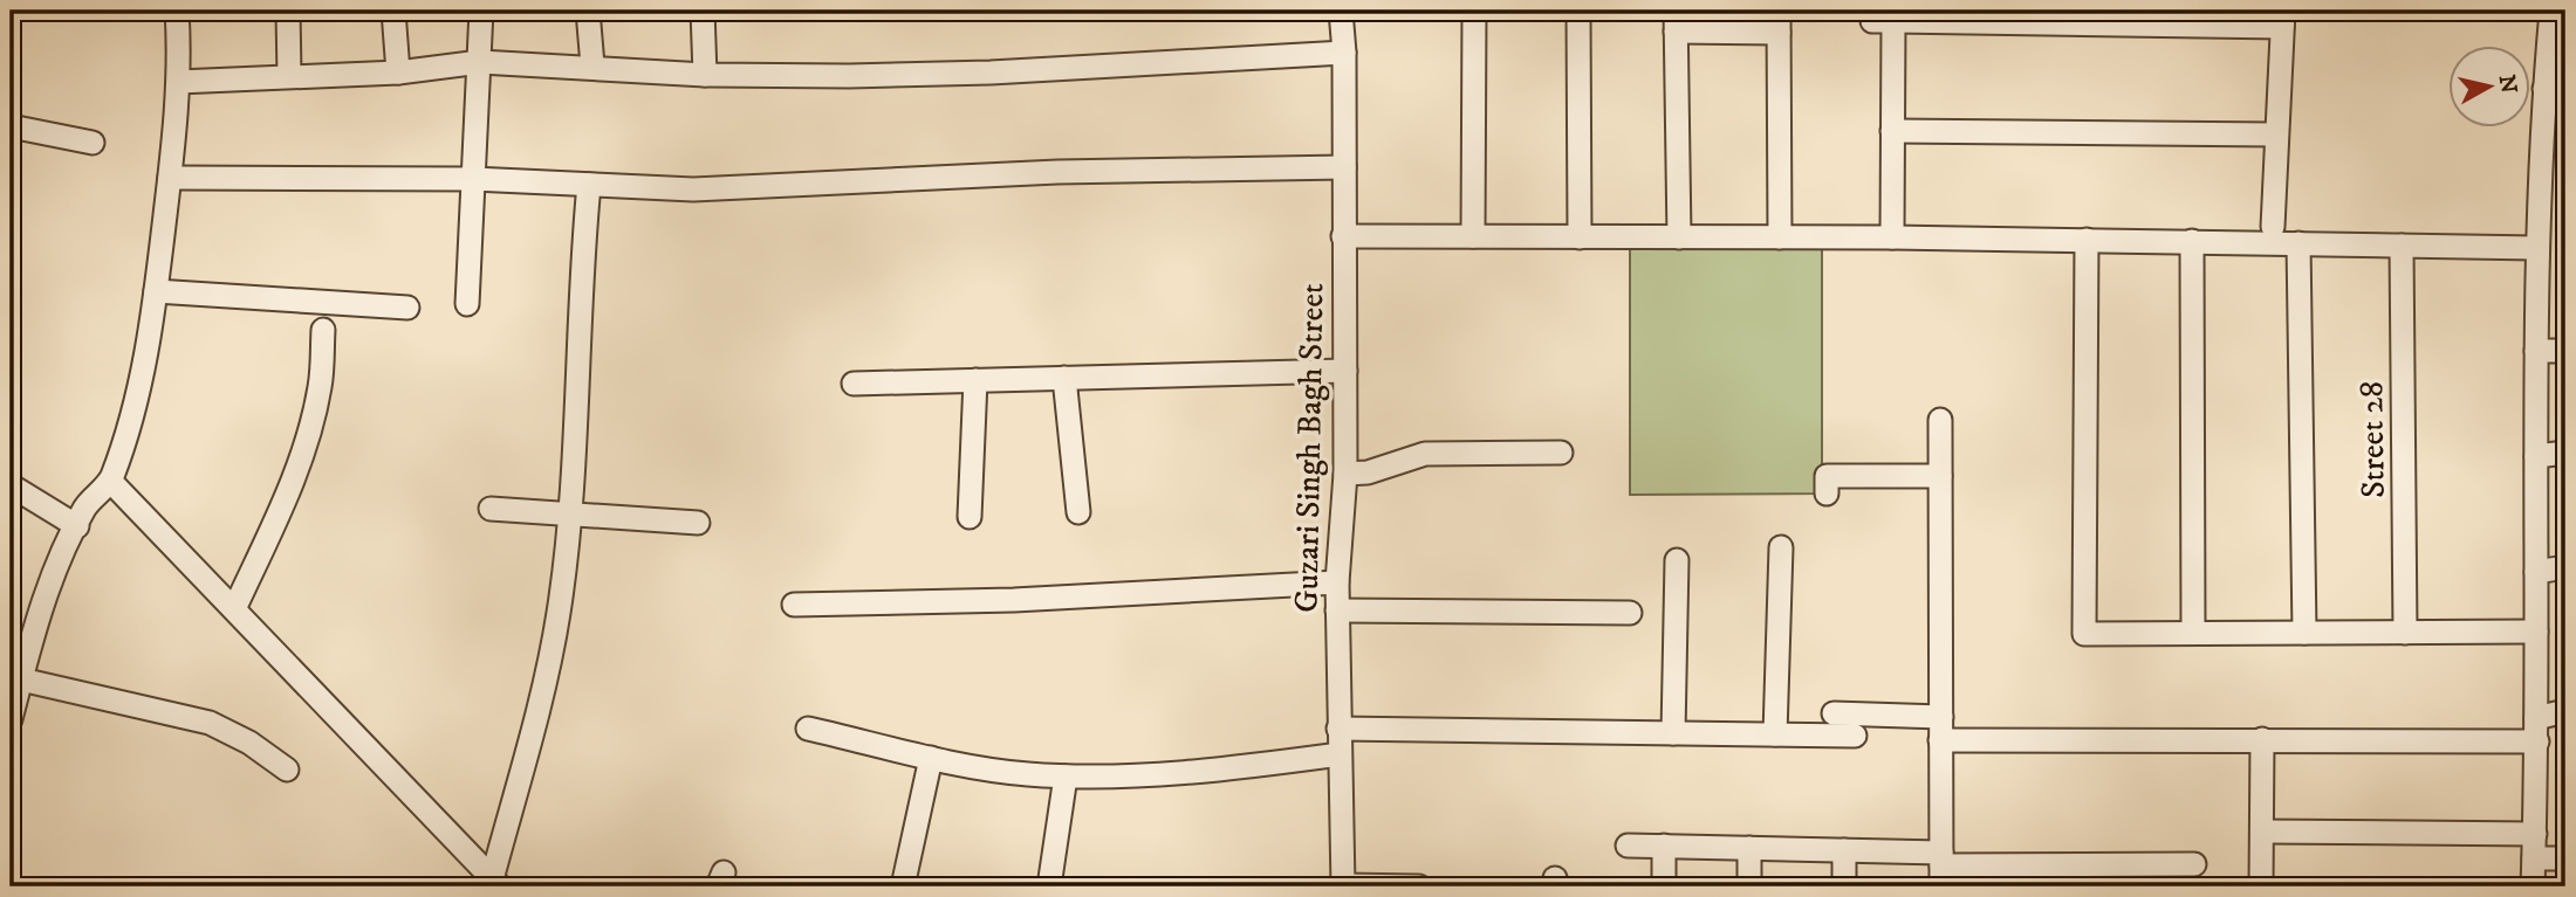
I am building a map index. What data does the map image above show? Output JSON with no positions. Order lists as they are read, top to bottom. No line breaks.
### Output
{"streets":{"street":["Street 28","Guzari Singh Bagh Street"]},"north":"right"}
